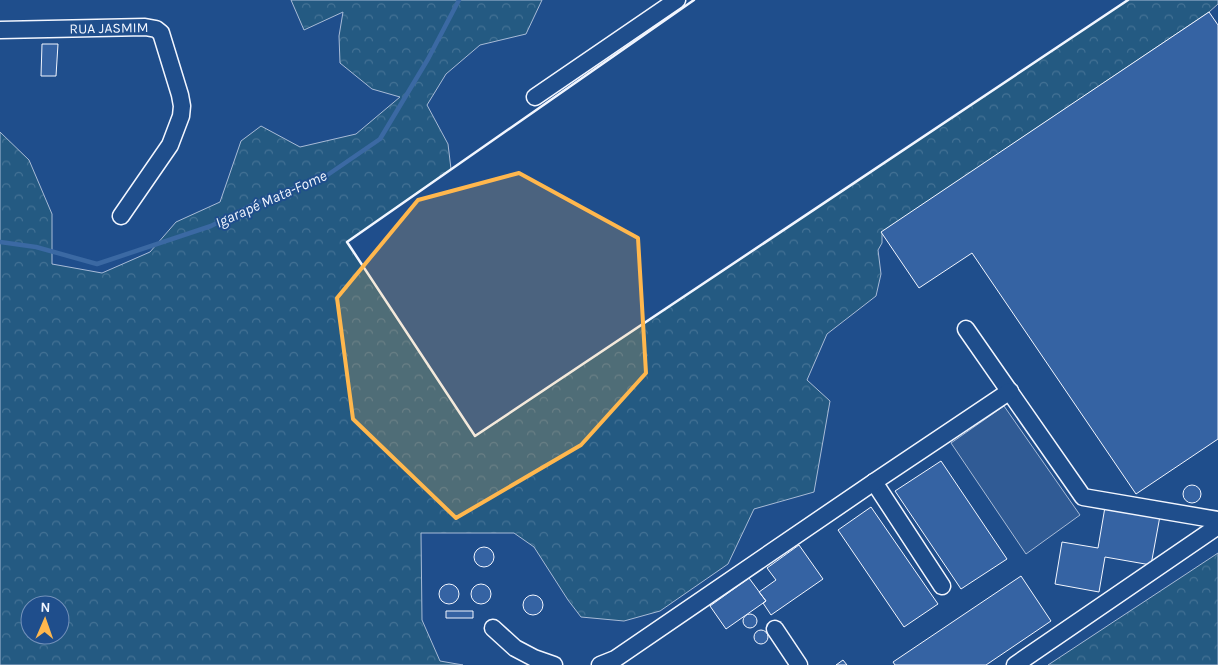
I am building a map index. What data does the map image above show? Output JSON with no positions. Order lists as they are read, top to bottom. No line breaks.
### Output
{"streets":{"street":["RUA JASMIM"]},"water":["Igarapé Mata-Fome"],"north":"top"}
